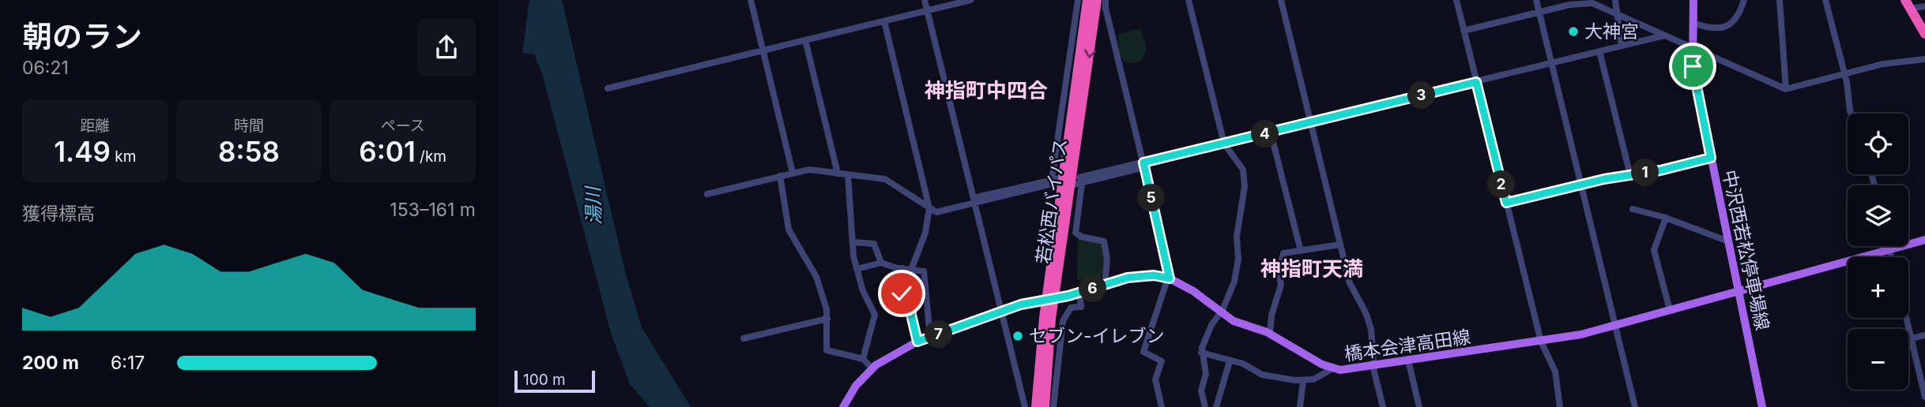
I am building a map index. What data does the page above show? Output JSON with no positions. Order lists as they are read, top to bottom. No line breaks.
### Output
{"streets":{"highway":["若松西バイパス"],"main road":["中沢西若松停車場線","橋本会津高田線"]},"crossings":[["若松西バイパス","橋本会津高田線"],["中沢西若松停車場線","橋本会津高田線"]],"districts":["神指町中四合","神指町天満"],"water":["湯川"],"places":["大神宮","セブン-イレブン"],"scale_bar":"100 m","page":{"heading":["朝のラン","06:21"],"pins":["3","4","1","2","5","6","7"],"stats":[["距離","1.49 km"],["時間","8:58"],["ペース","6:01 /km"]],"map_buttons":["+","−"],"chart":["獲得標高","153–161 m"],"list":[{"name":"200 m","note":"6:17"}],"scale":"100 m"}}
